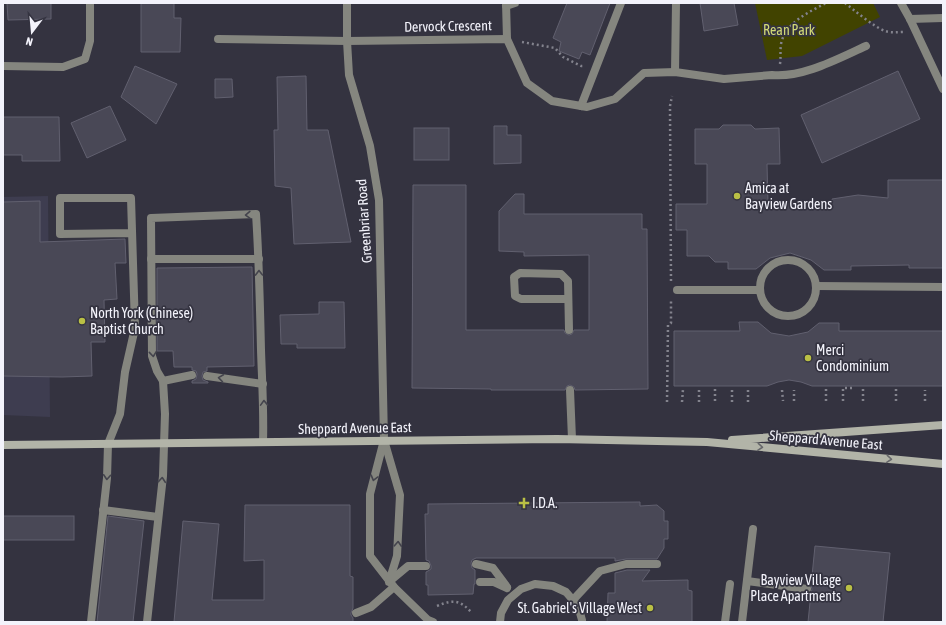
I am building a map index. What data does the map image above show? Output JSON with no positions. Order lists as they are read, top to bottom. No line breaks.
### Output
{"streets":{"main road":["Sheppard Avenue East"],"street":["Dervock Crescent","Greenbriar Road"]},"crossings":[["Dervock Crescent","Greenbriar Road"],["Greenbriar Road","Sheppard Avenue East"]],"parks":["Rean Park"],"places":{"other":["Amica at Bayview Gardens","North York (Chinese) Baptist Church","Merci Condominium","Bayview Village Place Apartments","St. Gabriel's Village West"],"health":["I.D.A."]},"north":"bottom"}
